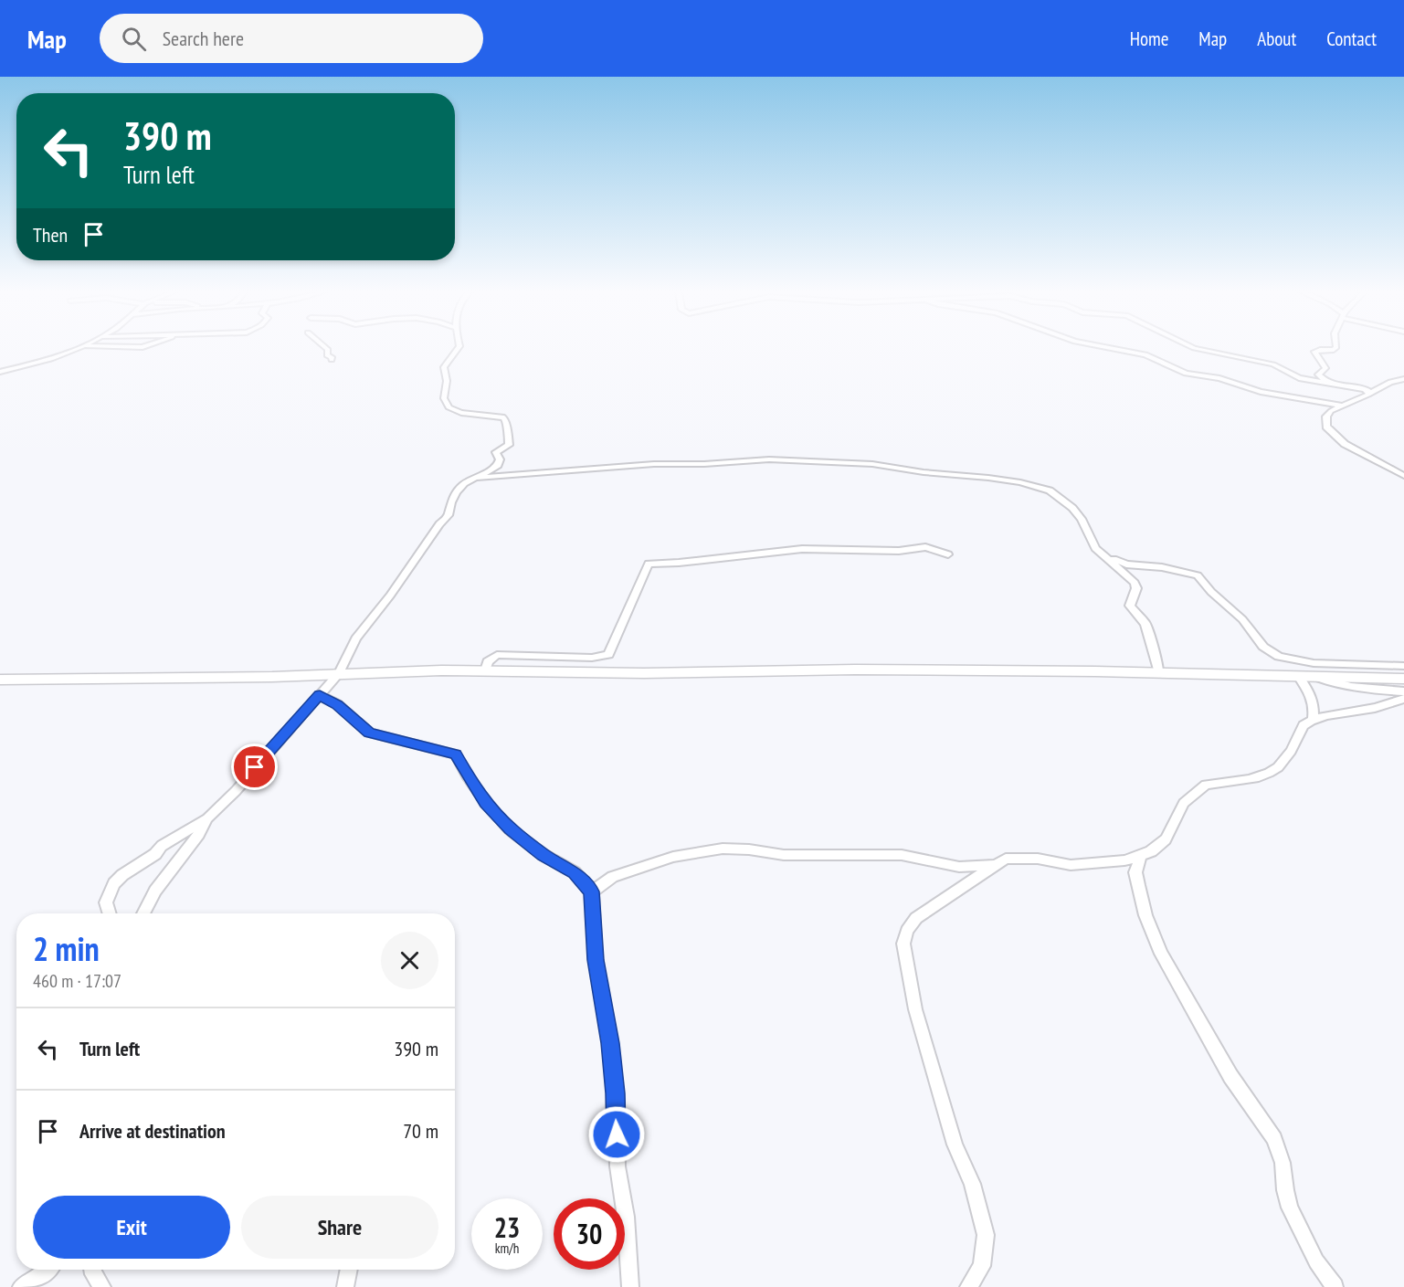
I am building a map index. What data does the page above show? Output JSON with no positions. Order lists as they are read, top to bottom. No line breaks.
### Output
{"page":{"header":"Map","search":"Search here","nav":["Home","Map","About","Contact"],"turn":["390 m","Turn left"],"then":"Then","heading":["2 min","460 m · 17:07"],"list":[{"name":"Turn left","value":"390 m"},{"name":"Arrive at destination","value":"70 m"}],"buttons":["Exit","Share"],"speed":"23 km/h","limit":"30"}}
